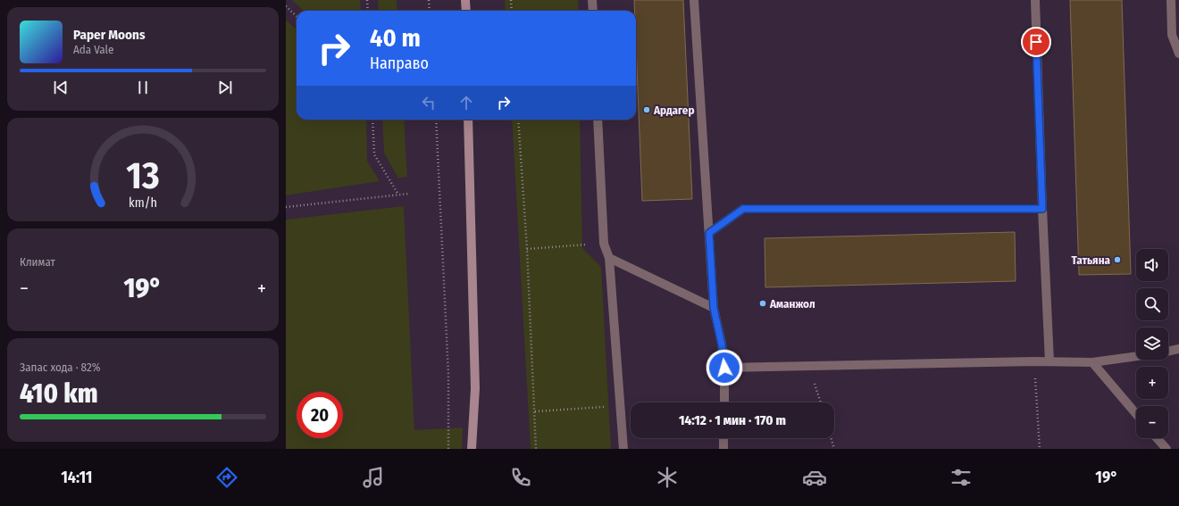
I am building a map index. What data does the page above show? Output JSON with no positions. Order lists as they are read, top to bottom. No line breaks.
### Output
{"places":["Ардагер","Татьяна","Аманжол"],"page":{"turn":["40 m","Направо"],"song":["Paper Moons","Ada Vale"],"tile":["Климат",["Запас хода · 82%","410 km"]],"map_buttons":["+","−"],"heat":["−","19°","+"],"limit":"20","trip":"14:12 · 1 мин · 170 m","tabs":["14:11","19°"],"gauge":["13","km/h"]}}
